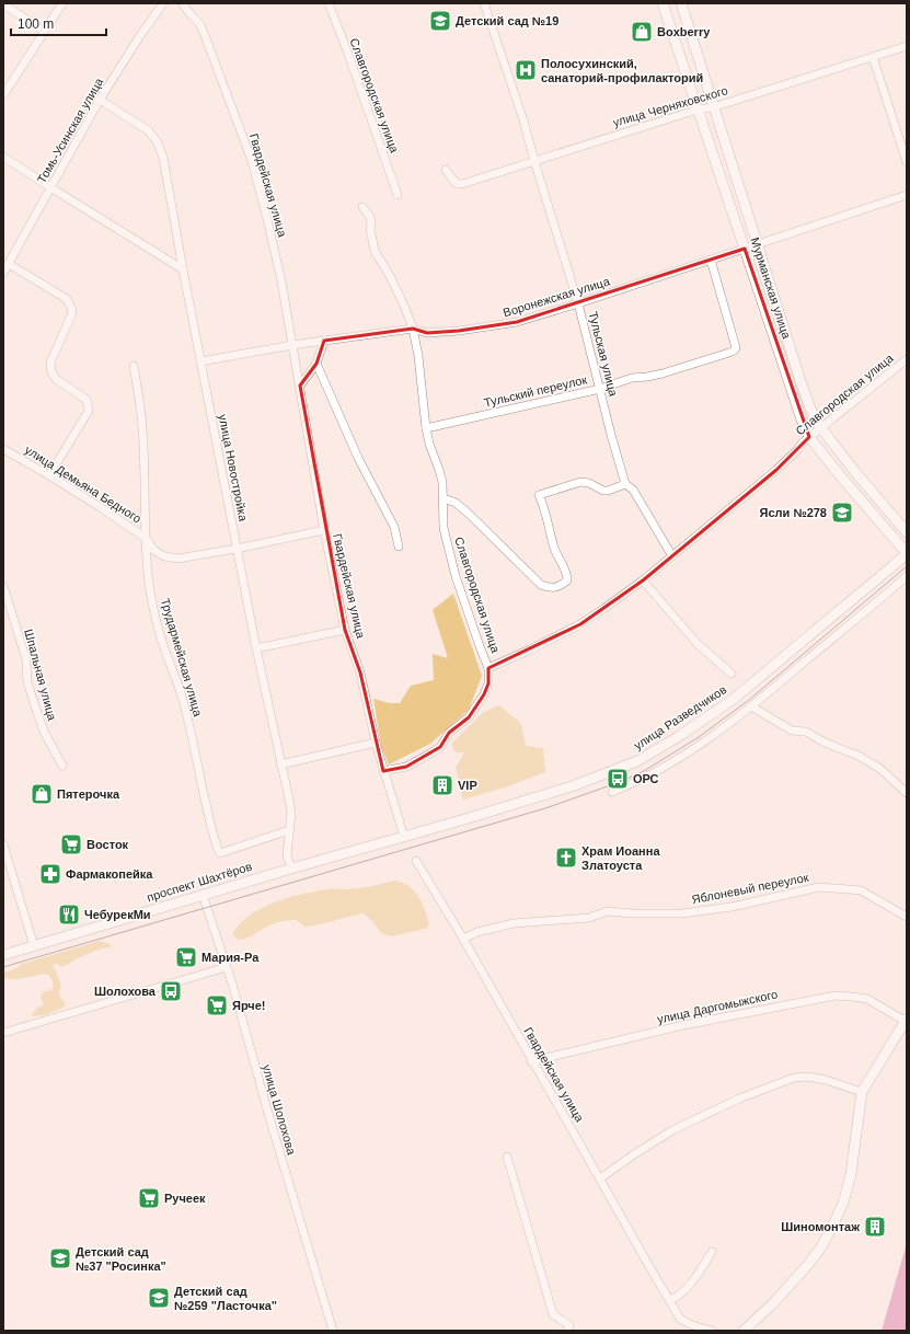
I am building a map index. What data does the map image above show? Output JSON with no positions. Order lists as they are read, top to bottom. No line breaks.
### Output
{"streets":{"main road":["Мурманская улица","улица Разведчиков","проспект Шахтёров"],"street":["Славгородская улица","улица Черняховского","Томь-Усинская улица","Гвардейская улица","Воронежская улица","Тульская улица","Тульский переулок","улица Новостройка","улица Демьяна Бедного","Трудармейская улица","Шпальная улица","Яблоневый переулок","улица Даргомыжского","улица Шолохова"]},"crossings":[["Славгородская улица","Мурманская улица"],["Славгородская улица","Воронежская улица"],["Славгородская улица","Тульская улица"],["Славгородская улица","Тульский переулок"],["улица Черняховского","Мурманская улица"],["улица Черняховского","Тульская улица"],["Томь-Усинская улица","улица Новостройка"],["Гвардейская улица","Воронежская улица"],["Гвардейская улица","улица Демьяна Бедного"],["Гвардейская улица","улица Разведчиков"],["Гвардейская улица","проспект Шахтёров"],["Гвардейская улица","Яблоневый переулок"],["Гвардейская улица","улица Даргомыжского"],["Мурманская улица","Воронежская улица"],["Мурманская улица","улица Разведчиков"],["Воронежская улица","Тульская улица"],["Воронежская улица","Тульский переулок"],["Воронежская улица","улица Новостройка"],["Тульская улица","Тульский переулок"],["улица Новостройка","улица Демьяна Бедного"],["улица Новостройка","Трудармейская улица"],["улица Новостройка","проспект Шахтёров"],["улица Демьяна Бедного","Трудармейская улица"],["улица Разведчиков","проспект Шахтёров"],["проспект Шахтёров","улица Шолохова"]],"places":{"school or university":["Детский сад №19","Ясли №278","Детский сад №37 \"Росинка\"","Детский сад №259 \"Ласточка\""],"shop":["Boxberry","Пятерочка"],"hospital":["Полосухинский, санаторий-профилакторий"],"bus stop":["ОРС","Шолохова"],"building":["VIP","Шиномонтаж"],"supermarket":["Восток","Мария-Ра","Ярче!","Ручеек"],"church":["Храм Иоанна Златоуста"],"pharmacy":["Фармакопейка"],"restaurant":["ЧебурекМи"]},"scale_bar":"100 m"}
